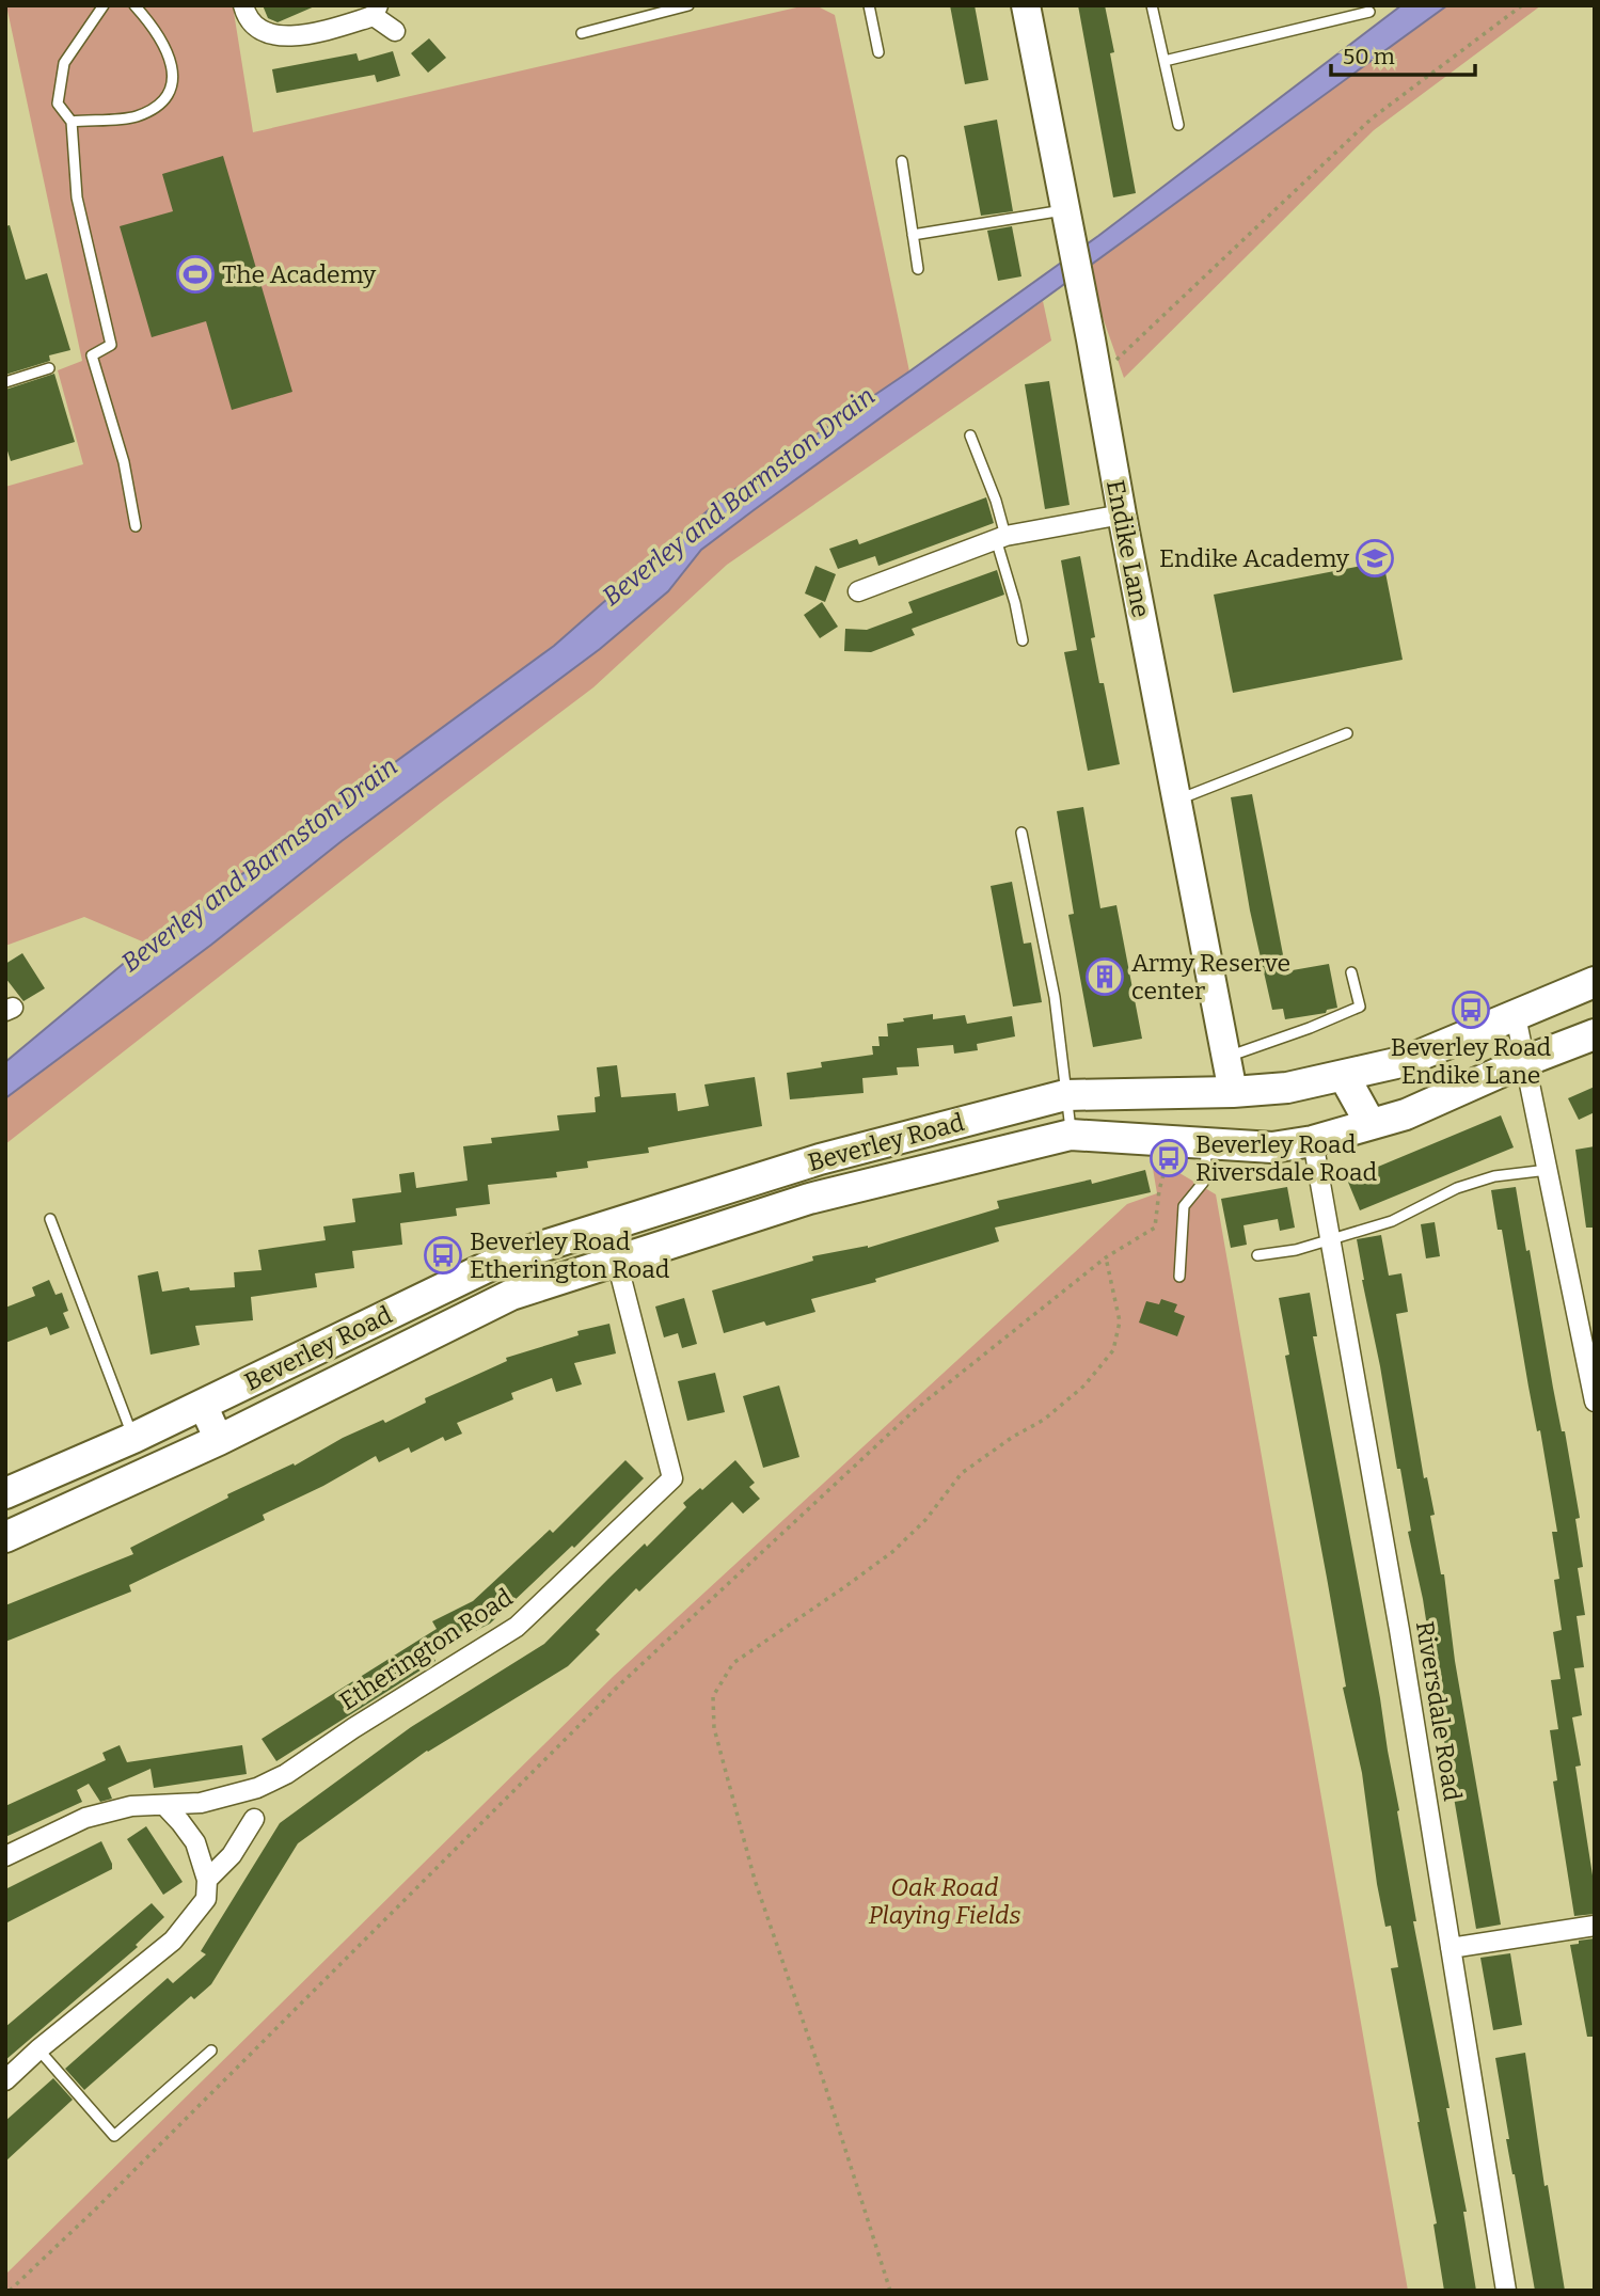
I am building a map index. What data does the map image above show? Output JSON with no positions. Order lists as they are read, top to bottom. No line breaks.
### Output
{"streets":{"main road":["Beverley Road"],"street":["Endike Lane","Etherington Road","Riversdale Road"]},"crossings":[["Endike Lane","Beverley Road"],["Beverley Road","Etherington Road"],["Beverley Road","Riversdale Road"]],"water":["Beverley and Barmston Drain"],"parks":["Oak Road Playing Fields"],"places":{"sports":["The Academy"],"school or university":["Endike Academy"],"building":["Army Reserve center"],"bus stop":["Beverley Road Endike Lane","Beverley Road Riversdale Road","Beverley Road Etherington Road"]},"scale_bar":"50 m"}
